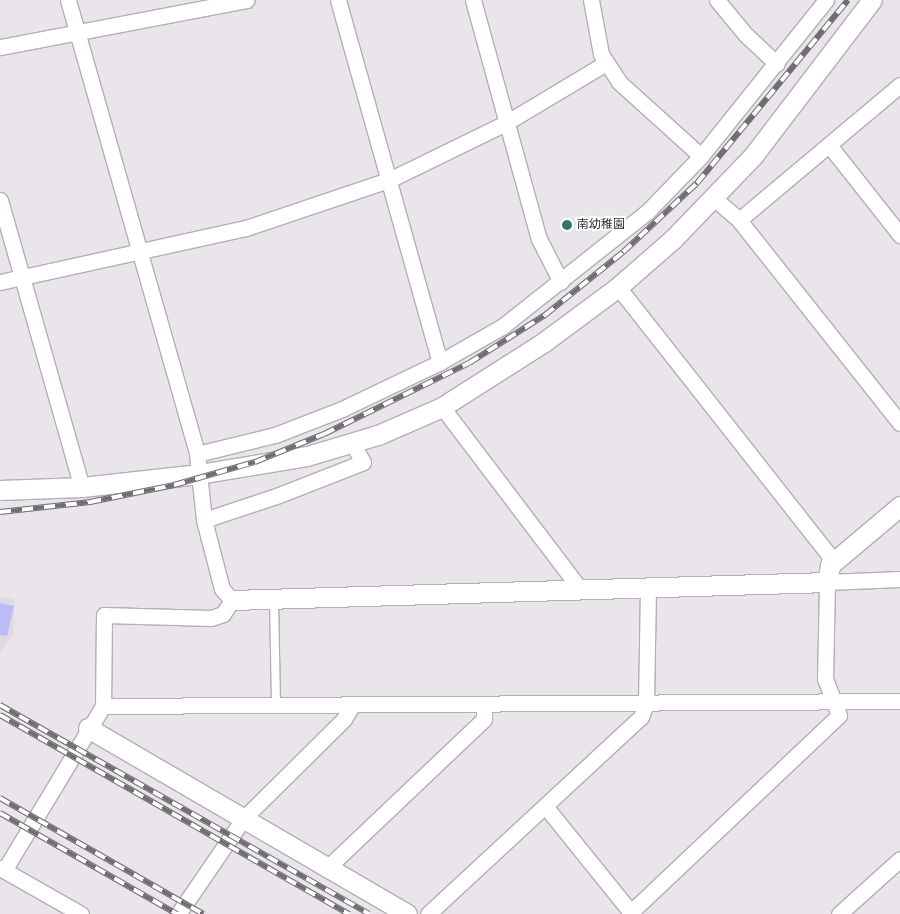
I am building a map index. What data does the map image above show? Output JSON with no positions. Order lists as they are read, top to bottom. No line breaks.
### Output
{"places":["南幼稚園"]}
